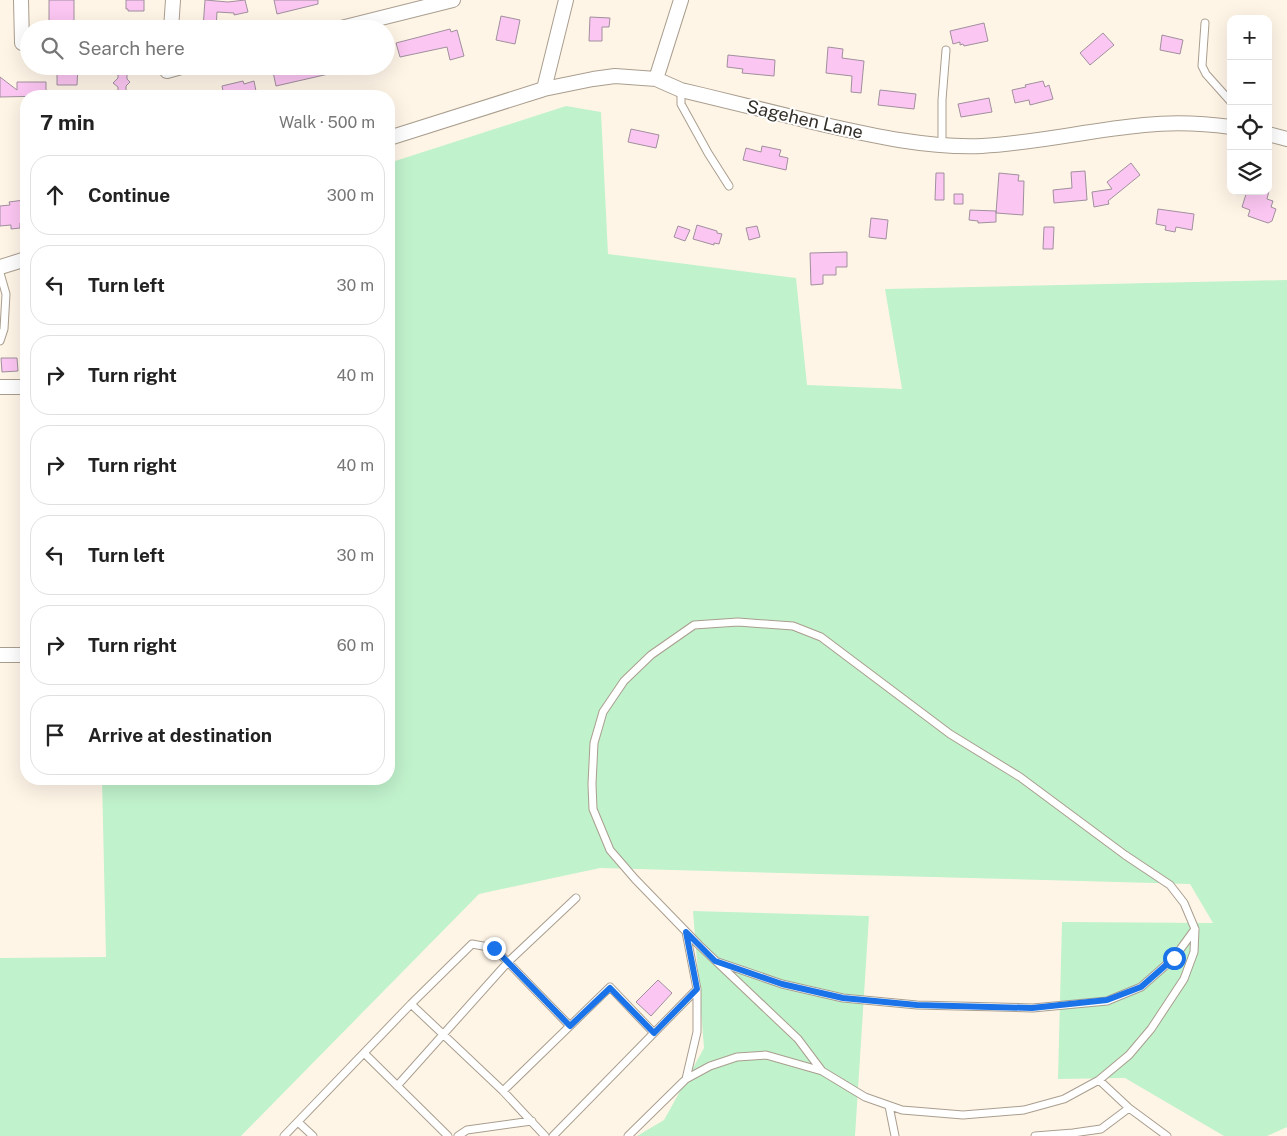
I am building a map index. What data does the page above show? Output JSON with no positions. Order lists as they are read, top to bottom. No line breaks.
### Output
{"streets":{"street":["Sagehen Lane"]},"page":{"map_buttons":["+","−"],"search":"Search here","heading":["7 min","Walk · 500 m"],"list":[["Continue","300 m"],["Turn left","30 m"],["Turn right","40 m"],["Turn right","40 m"],["Turn left","30 m"],["Turn right","60 m"],"Arrive at destination"]}}
